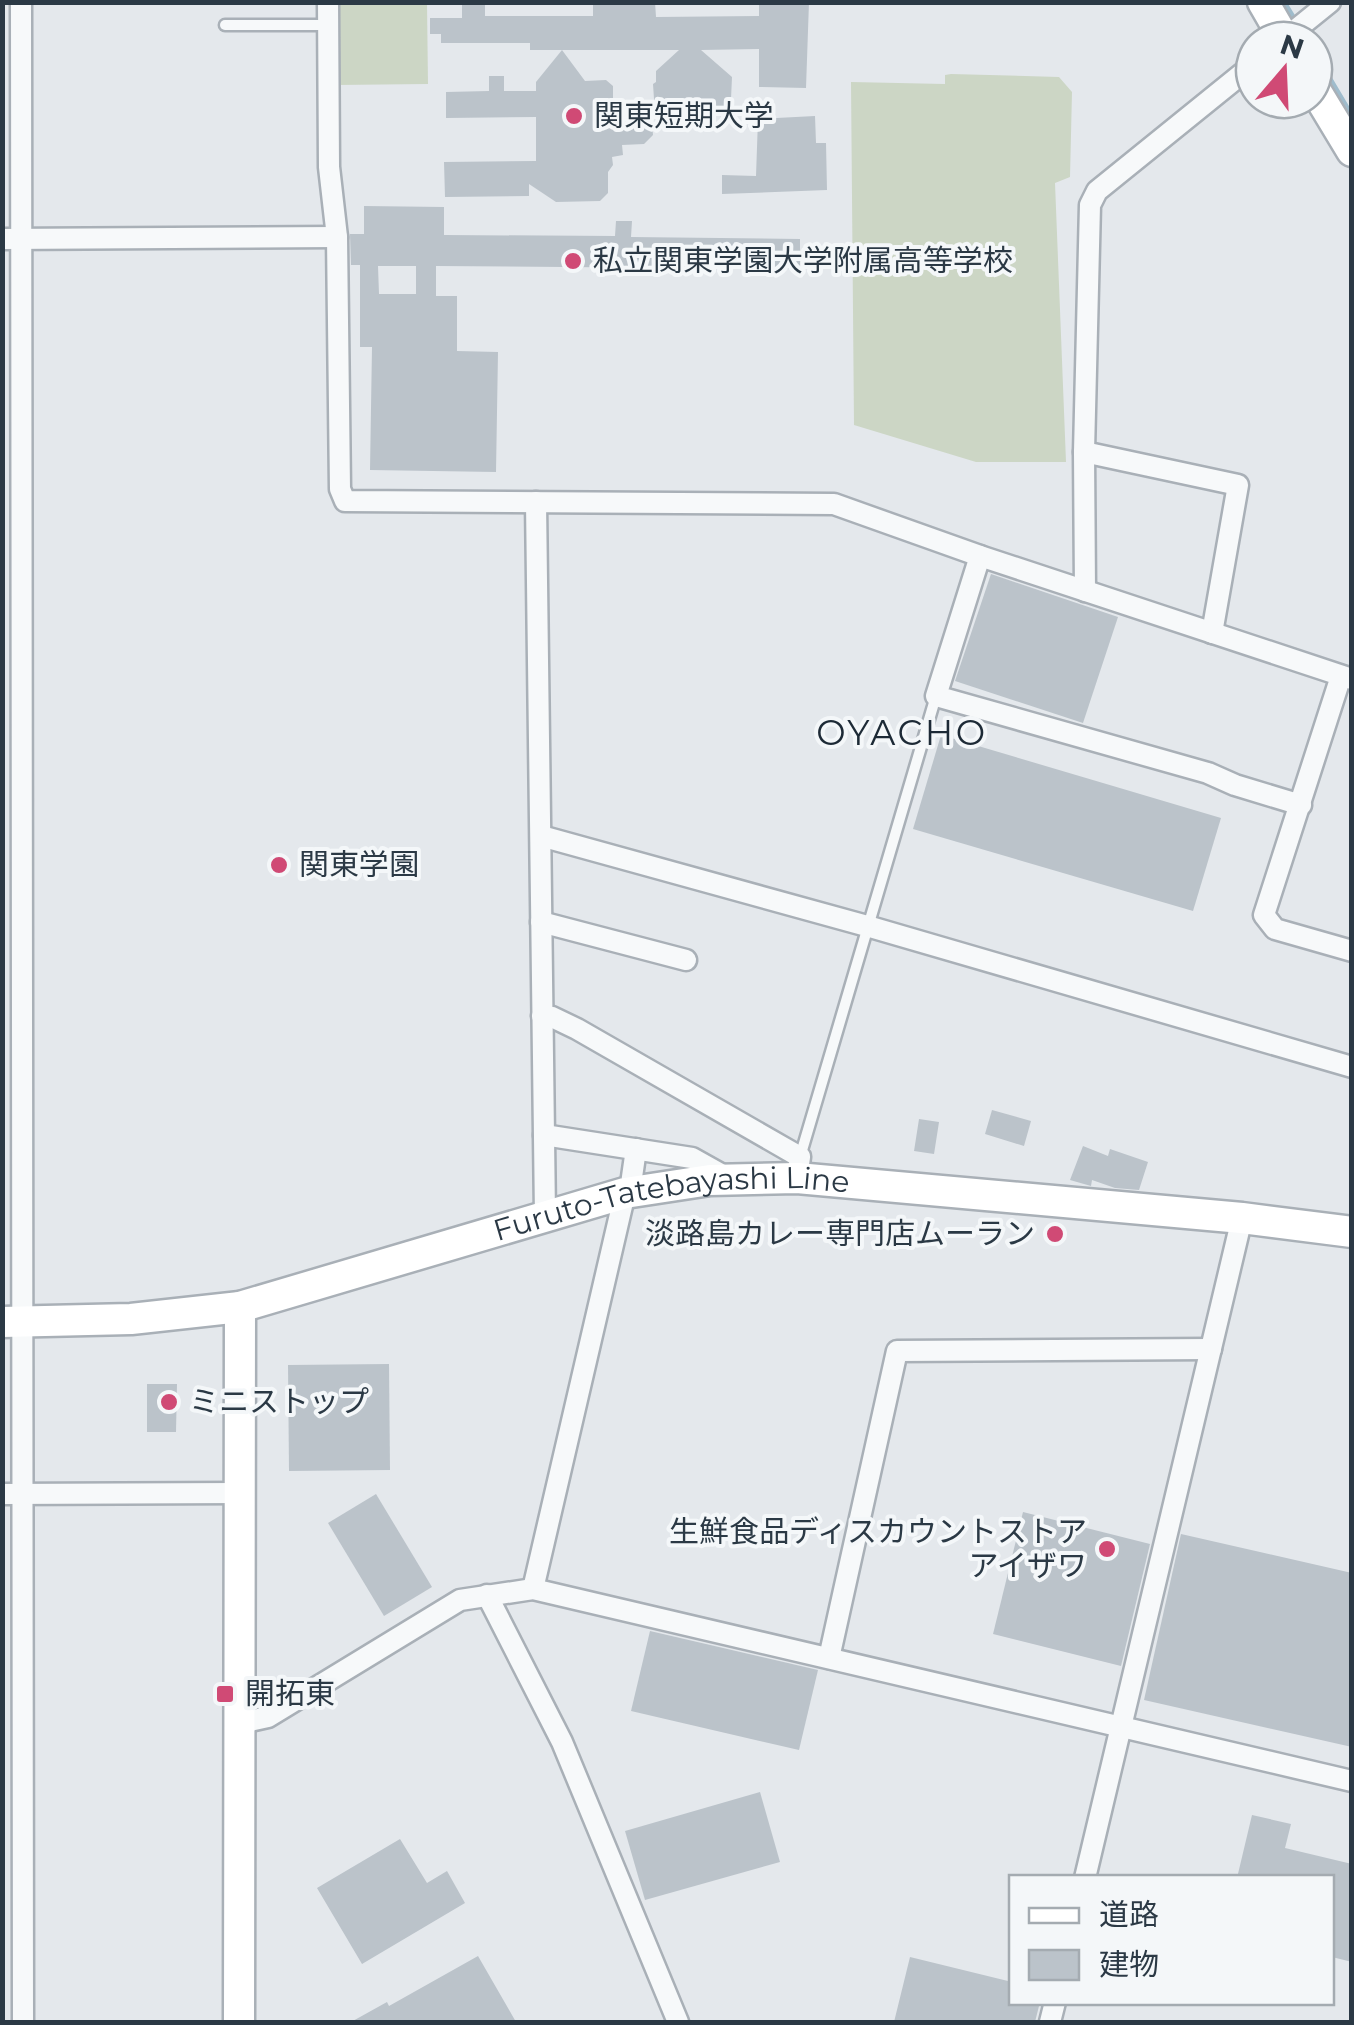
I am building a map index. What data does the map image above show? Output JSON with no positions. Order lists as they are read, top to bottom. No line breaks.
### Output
{"streets":{"main road":["Furuto-Tatebayashi Line"]},"districts":["OYACHO"],"places":{"other":["関東短期大学","私立関東学園大学附属高等学校","関東学園","淡路島カレー専門店ムーラン","ミニストップ","生鮮食品ディスカウントストア アイザワ"],"transit":["開拓東"]},"legend":["道路","建物"],"north":"top"}
